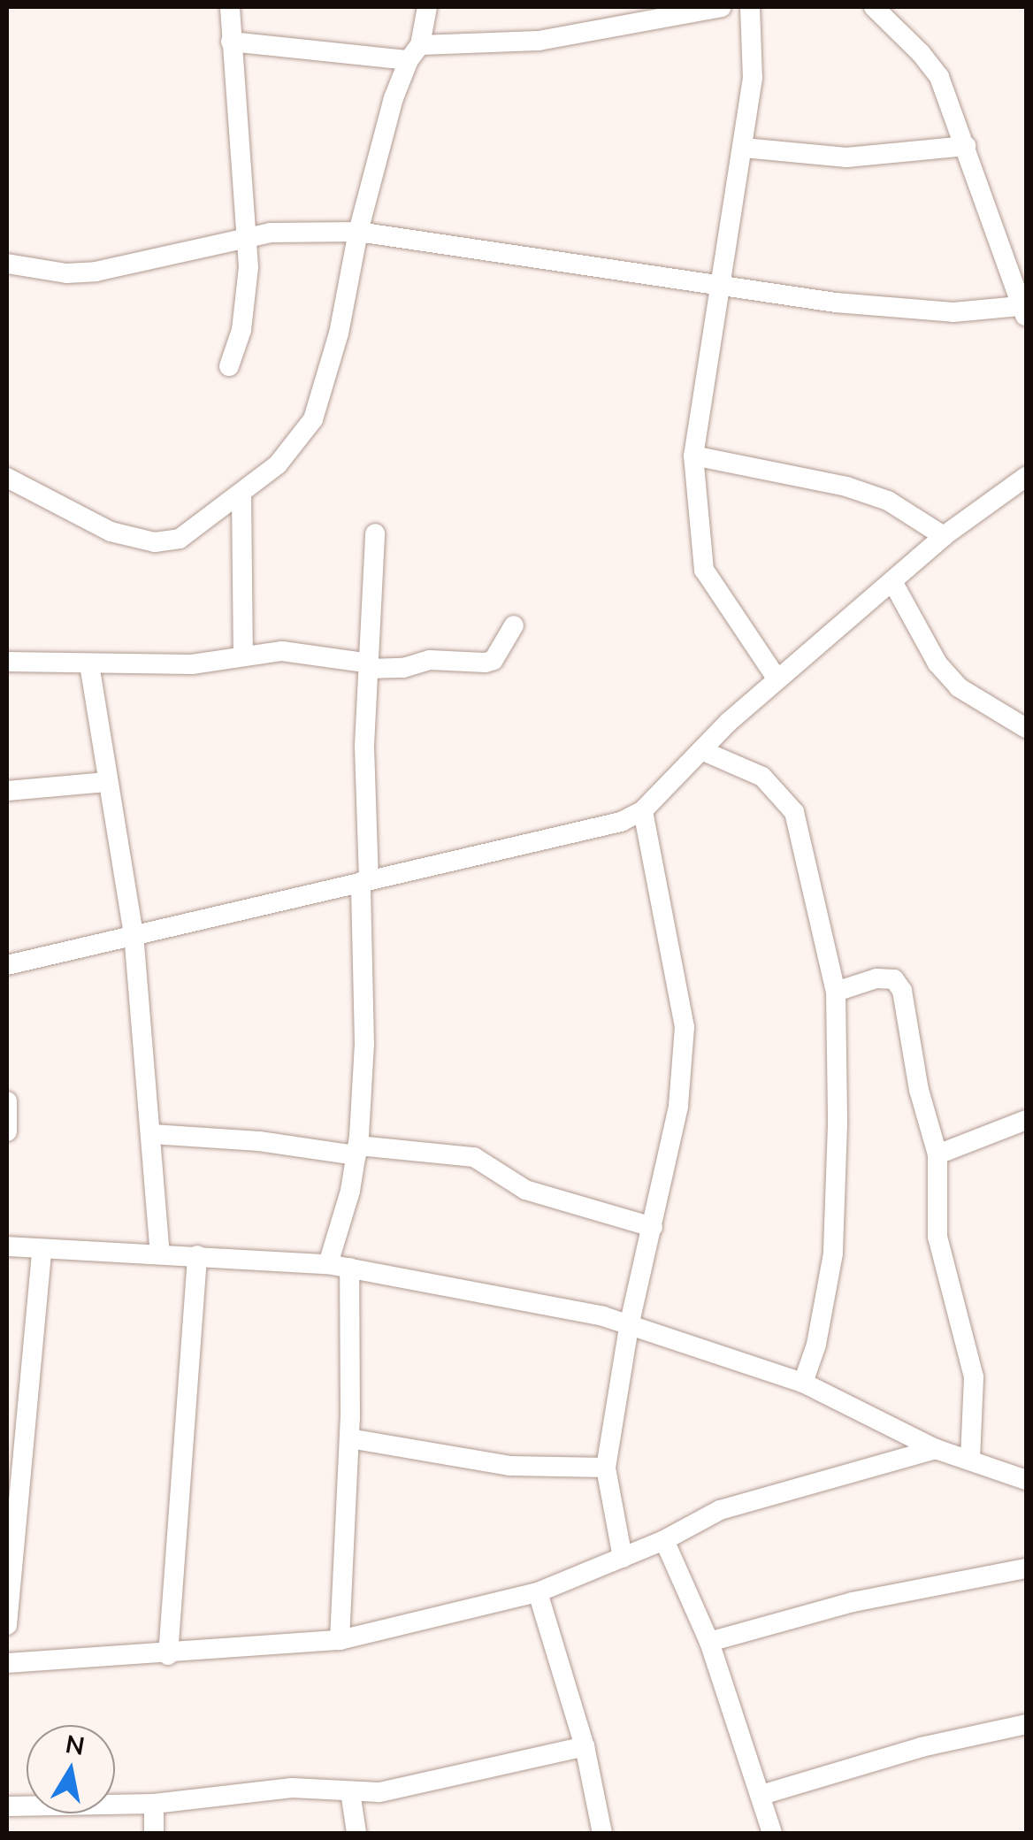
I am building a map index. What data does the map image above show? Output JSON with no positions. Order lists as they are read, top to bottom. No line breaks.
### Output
{"north":"top"}
